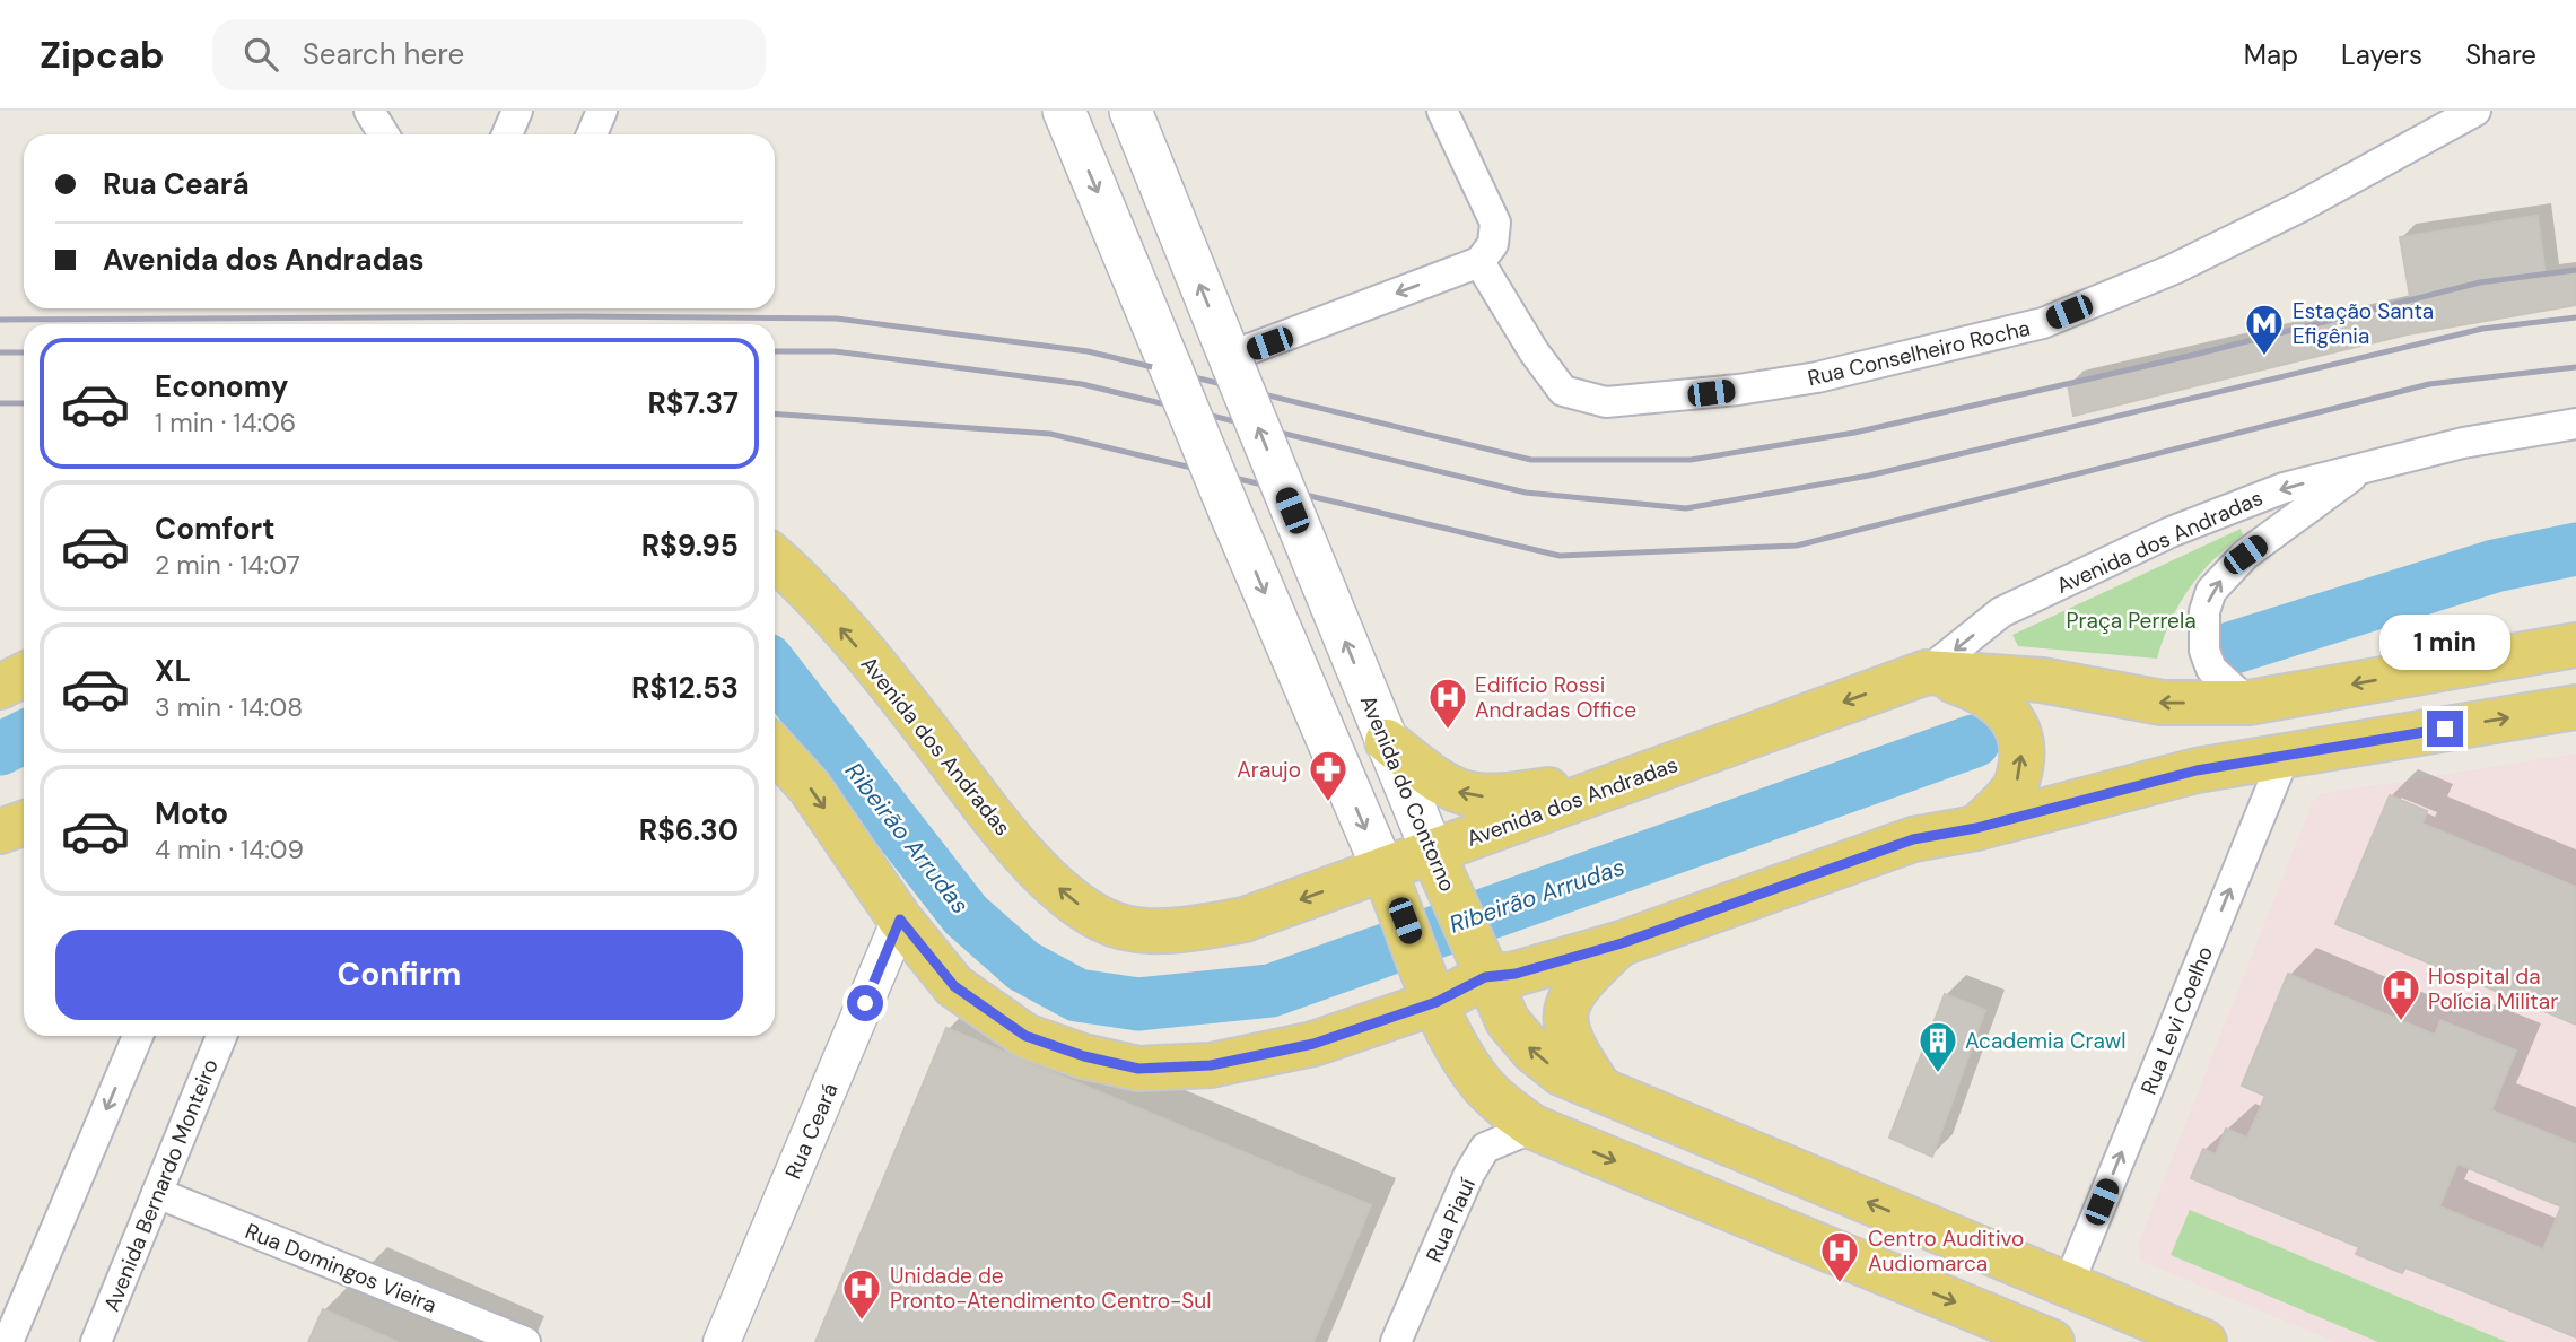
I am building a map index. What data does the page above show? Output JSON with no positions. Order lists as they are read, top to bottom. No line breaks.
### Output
{"streets":{"main road":["Avenida dos Andradas","Avenida do Contorno"],"street":["Rua Conselheiro Rocha","Rua Levi Coelho","Rua Ceará","Avenida Bernardo Monteiro","Rua Piauí","Rua Domingos Vieira"]},"crossings":[["Avenida dos Andradas","Avenida do Contorno"],["Avenida do Contorno","Rua Levi Coelho"],["Avenida Bernardo Monteiro","Rua Domingos Vieira"]],"one_way":["Rua Levi Coelho"],"water":["Ribeirão Arrudas"],"parks":["Praça Perrela"],"places":{"metro station":["Estação Santa Efigênia"],"hospital":["Edifício Rossi Andradas Office","Hospital da Polícia Militar","Centro Auditivo Audiomarca","Unidade de Pronto-Atendimento Centro-Sul"],"pharmacy":["Araujo"],"building":["Academia Crawl"]},"page":{"header":"Zipcab","search":"Search here","nav":["Map","Layers","Share"],"banner":["Rua Ceará","Avenida dos Andradas"],"list":[{"name":"Economy","note":"1 min · 14:06","value":"R$7.37"},{"name":"Comfort","note":"2 min · 14:07","value":"R$9.95"},{"name":"XL","note":"3 min · 14:08","value":"R$12.53"},{"name":"Moto","note":"4 min · 14:09","value":"R$6.30"}],"bubble":"1 min","buttons":"Confirm"}}
